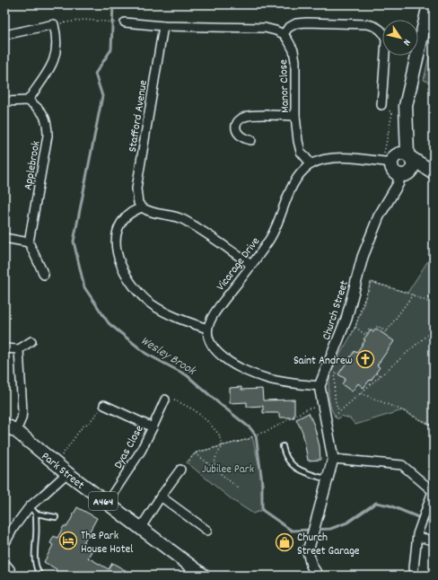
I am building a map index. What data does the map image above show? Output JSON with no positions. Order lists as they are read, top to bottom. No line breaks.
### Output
{"streets":{"main road":["Park Street","A464"],"street":["Manor Close","Stafford Avenue","Applebrook","Vicarage Drive","Church Street","Dyas Close"]},"crossings":[["Manor Close","Vicarage Drive"],["Dyas Close","Park Street"]],"water":["Wesley Brook"],"parks":["Jubilee Park"],"places":{"church":["Saint Andrew"],"hotel":["The Park House Hotel"],"shop":["Church Street Garage"]},"north":"bottom right"}
